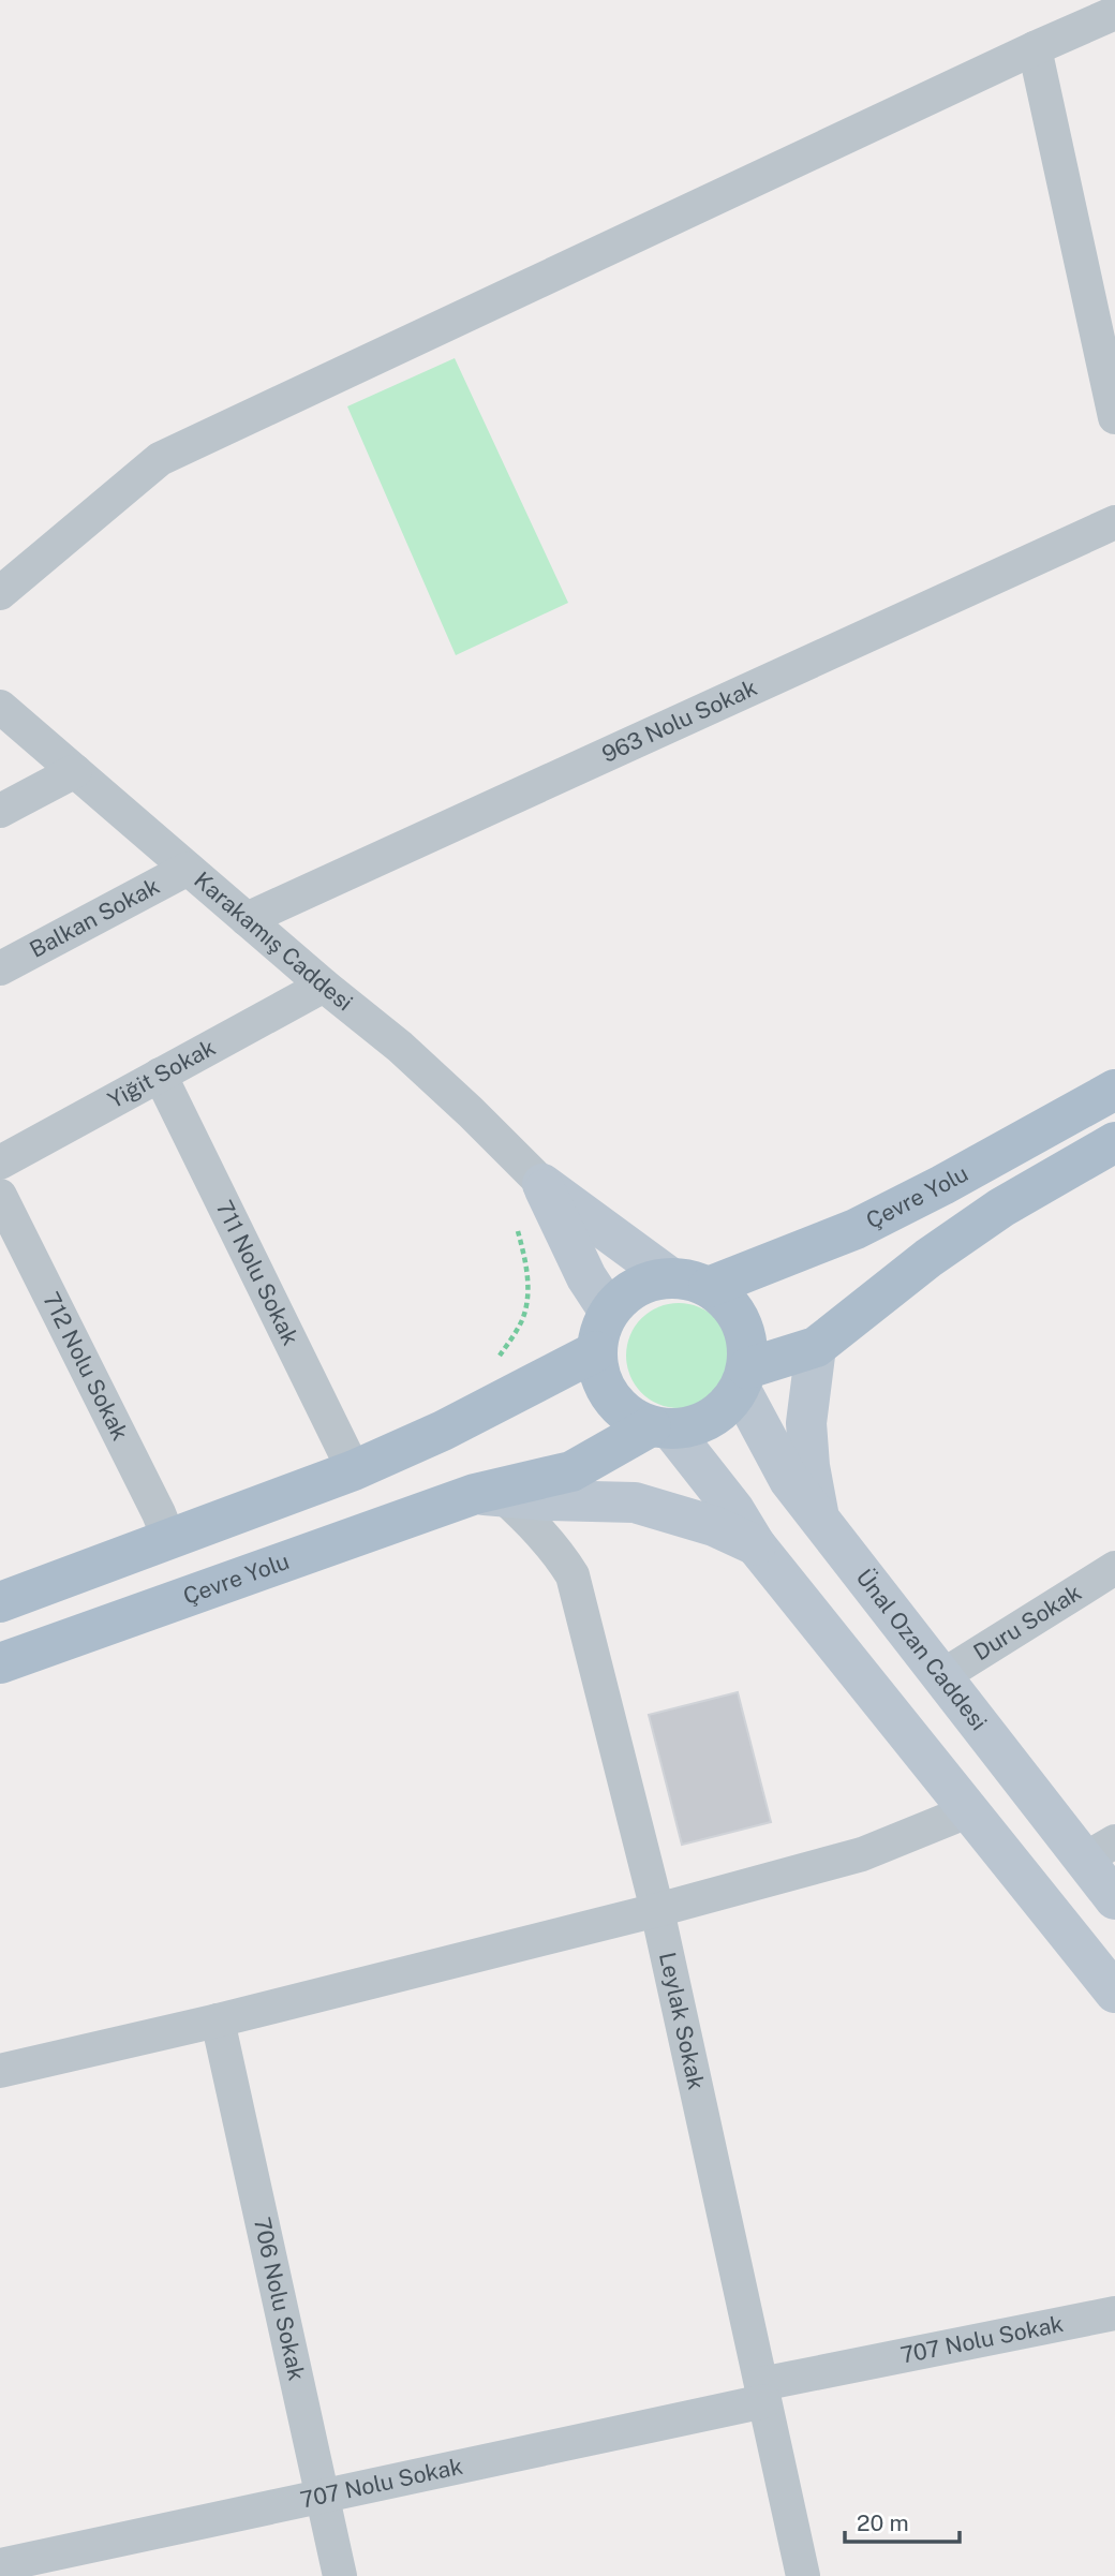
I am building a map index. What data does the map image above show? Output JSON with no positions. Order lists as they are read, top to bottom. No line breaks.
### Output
{"streets":{"main road":["Çevre Yolu","Ünal Ozan Caddesi"],"street":["963 Nolu Sokak","Balkan Sokak","Karakamış Caddesi","Yiğit Sokak","711 Nolu Sokak","712 Nolu Sokak","Duru Sokak","Leylak Sokak","706 Nolu Sokak","707 Nolu Sokak"]},"crossings":[["963 Nolu Sokak","Karakamış Caddesi"],["Balkan Sokak","Karakamış Caddesi"],["Karakamış Caddesi","Yiğit Sokak"],["Yiğit Sokak","711 Nolu Sokak"],["Çevre Yolu","Ünal Ozan Caddesi"],["Çevre Yolu","Leylak Sokak"],["Duru Sokak","Ünal Ozan Caddesi"],["Leylak Sokak","707 Nolu Sokak"],["706 Nolu Sokak","707 Nolu Sokak"]],"scale_bar":"20 m"}
